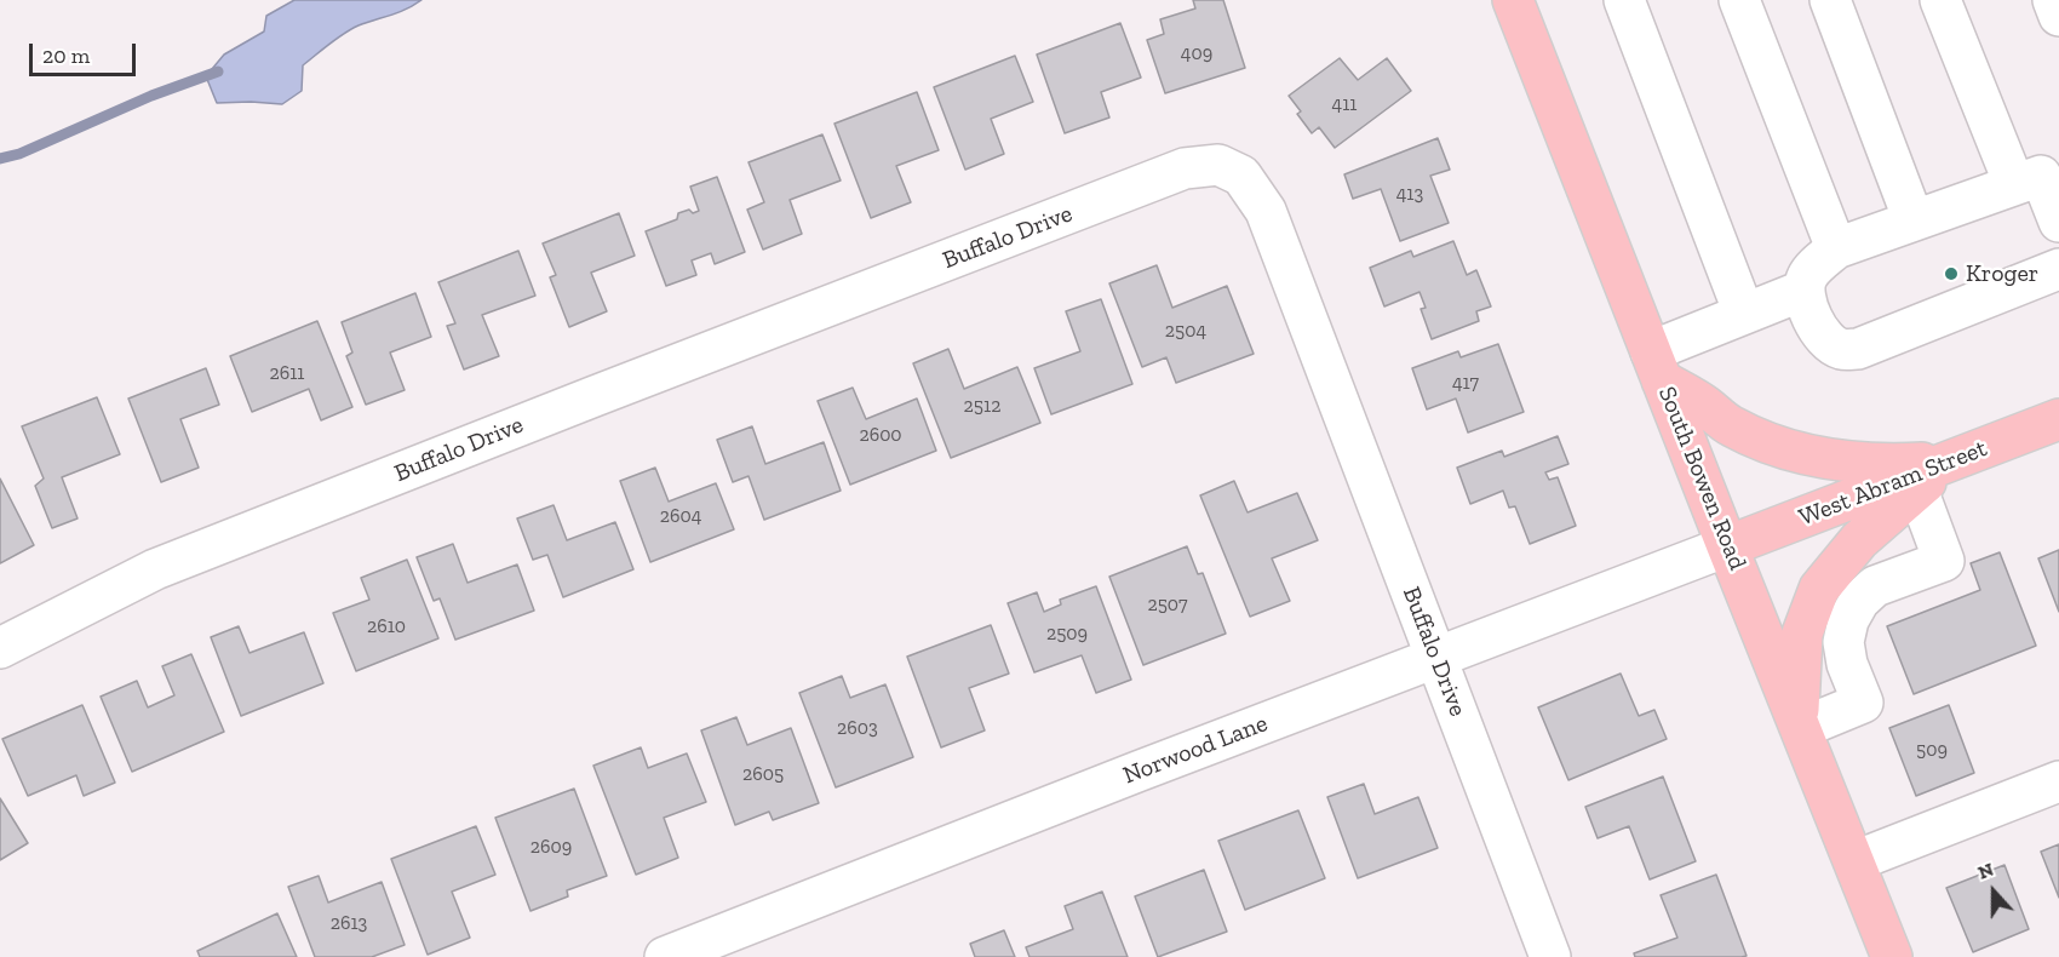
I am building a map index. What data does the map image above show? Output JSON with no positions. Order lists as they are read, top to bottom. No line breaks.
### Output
{"streets":{"main road":["South Bowen Road","West Abram Street"],"street":["Buffalo Drive","Norwood Lane"]},"crossings":[["Buffalo Drive","Norwood Lane"],["South Bowen Road","West Abram Street"],["South Bowen Road","Norwood Lane"],["West Abram Street","Norwood Lane"]],"places":["Kroger"],"house_numbers":["409","411","413","2504","2611","417","2512","2600","2604","2507","2610","2509","2603","509","2605","2609","2613"],"scale_bar":"20 m","north":"top"}
